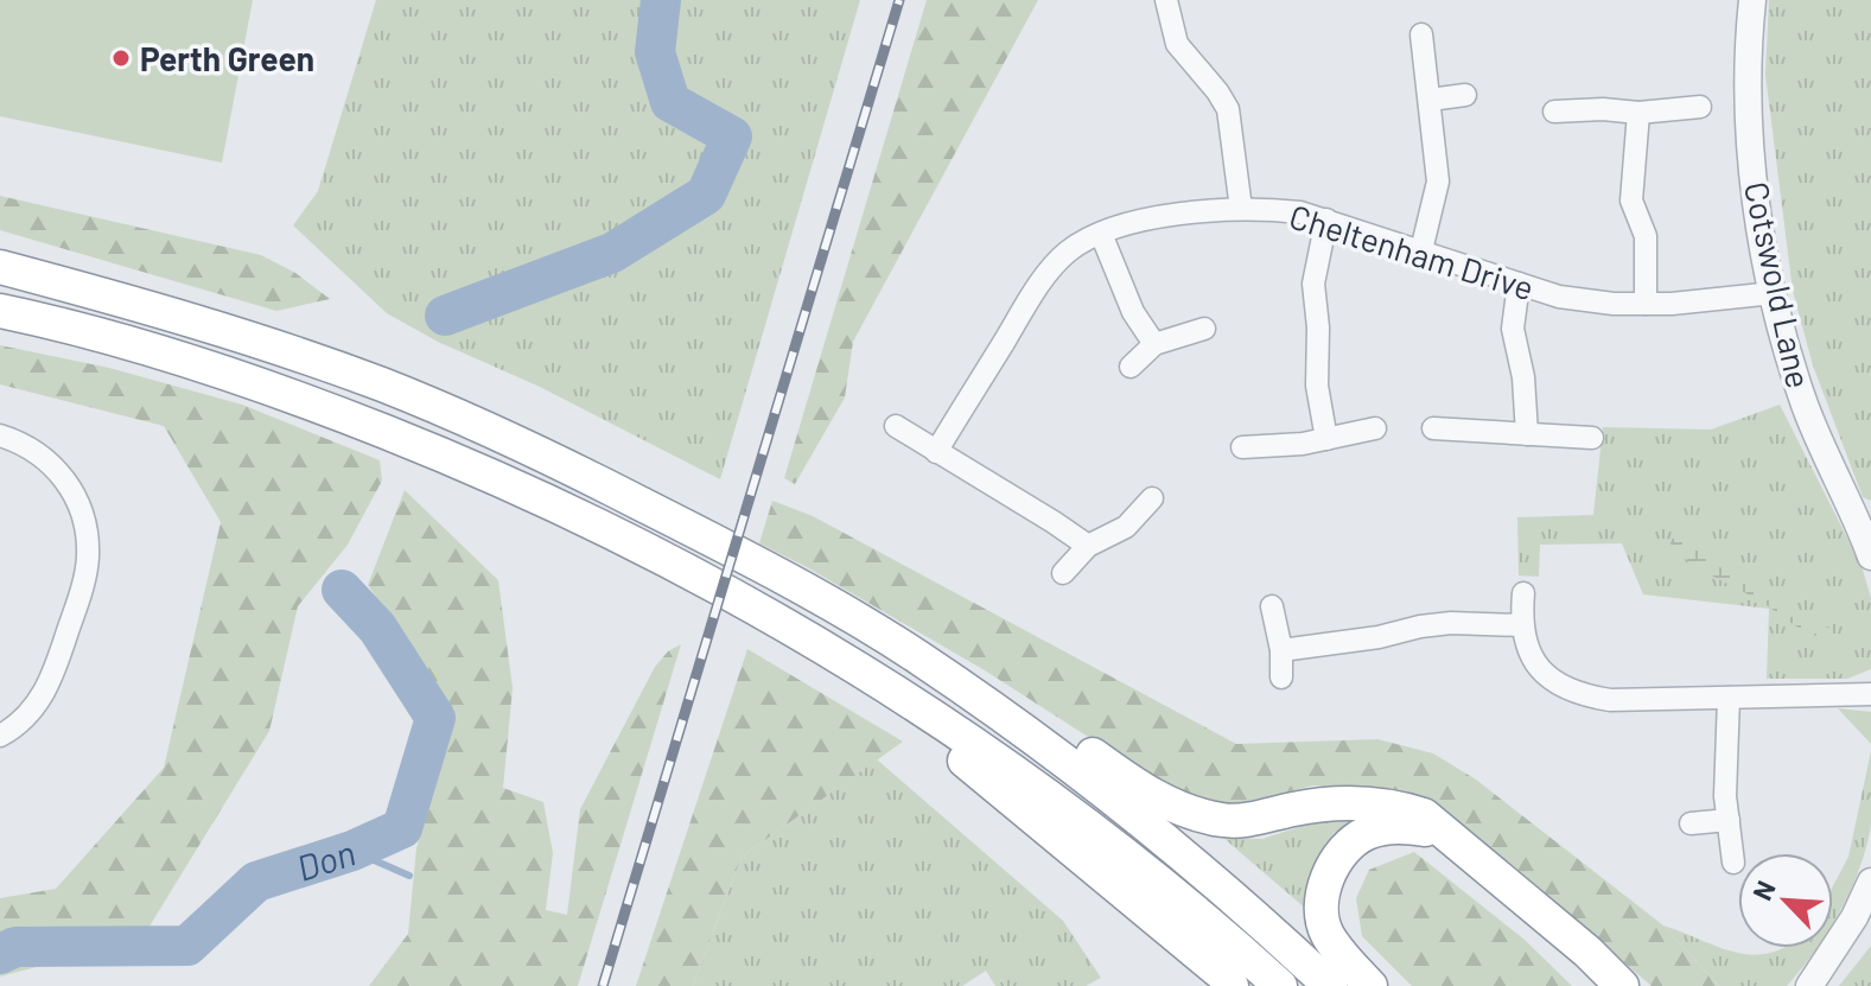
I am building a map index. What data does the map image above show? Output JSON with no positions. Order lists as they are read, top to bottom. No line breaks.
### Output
{"streets":{"street":["Cheltenham Drive","Cotswold Lane"]},"crossings":[["Cheltenham Drive","Cotswold Lane"]],"water":["Don"],"places":["Perth Green"],"north":"top left"}
